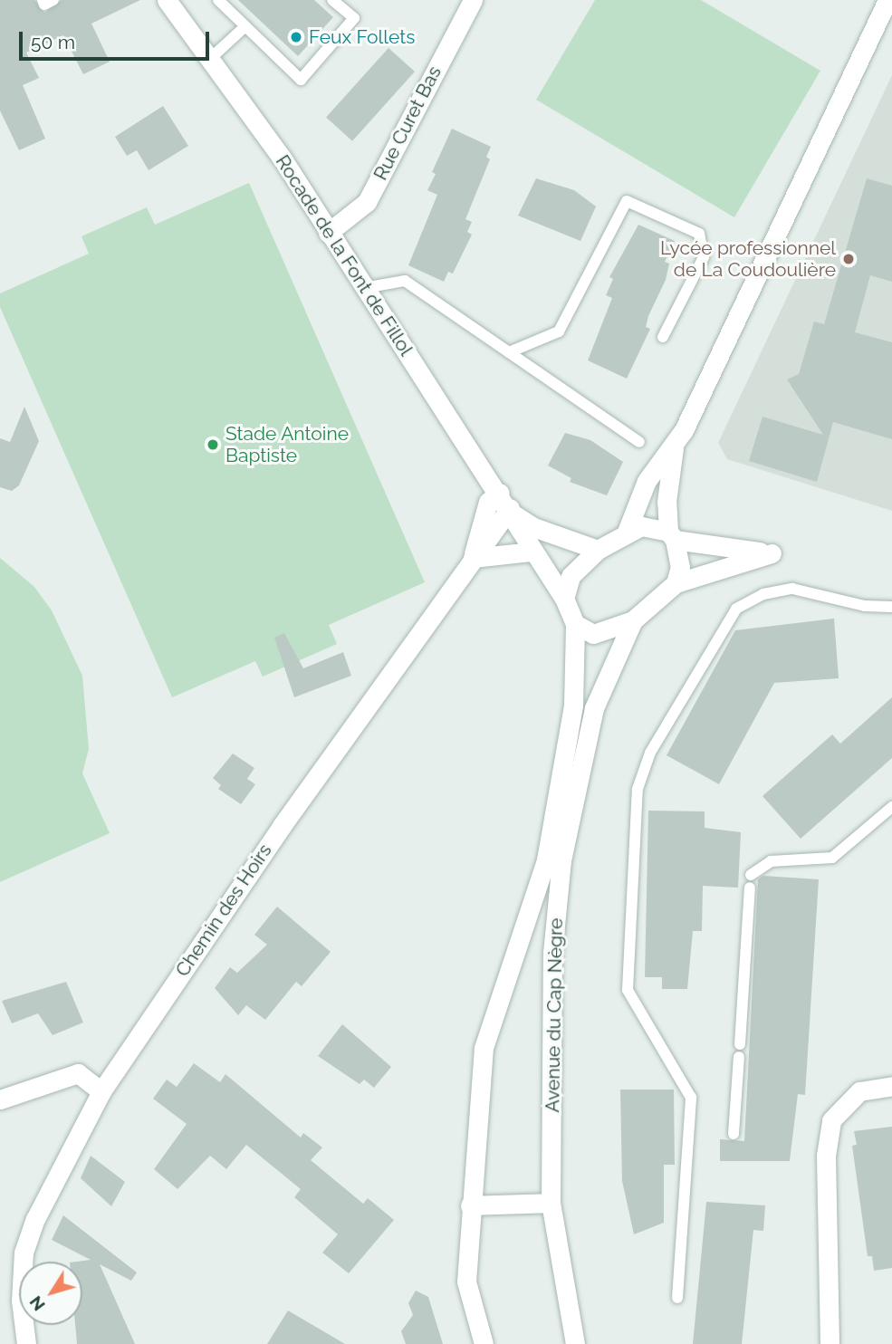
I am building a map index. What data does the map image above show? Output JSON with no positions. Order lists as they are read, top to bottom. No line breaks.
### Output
{"streets":{"street":["Rue Curet Bas","Rocade de la Font de Fillol","Chemin des Hoirs","Avenue du Cap Nègre"]},"crossings":[["Rue Curet Bas","Rocade de la Font de Fillol"],["Rocade de la Font de Fillol","Chemin des Hoirs"],["Rocade de la Font de Fillol","Avenue du Cap Nègre"]],"places":["Feux Follets","Lycée professionnel de La Coudoulière","Stade Antoine Baptiste"],"scale_bar":"50 m","north":"bottom left"}
